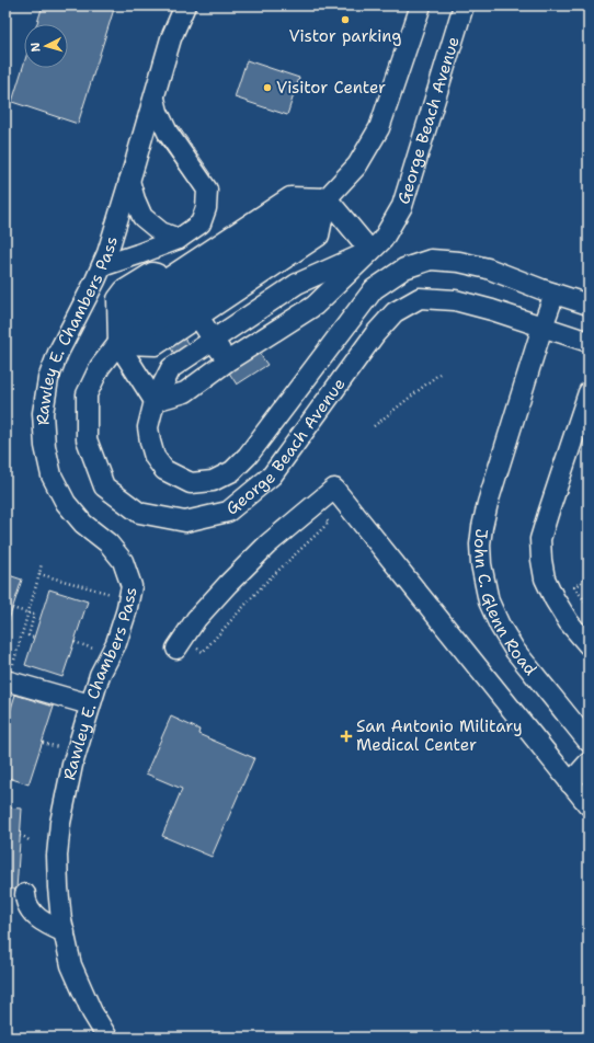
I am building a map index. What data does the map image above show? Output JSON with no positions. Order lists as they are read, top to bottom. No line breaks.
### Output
{"streets":{"street":["George Beach Avenue","Rawley E. Chambers Pass","John C. Glenn Road"]},"crossings":[["George Beach Avenue","John C. Glenn Road"]],"places":{"other":["Vistor parking","Visitor Center"],"health":["San Antonio Military Medical Center"]},"north":"left"}
